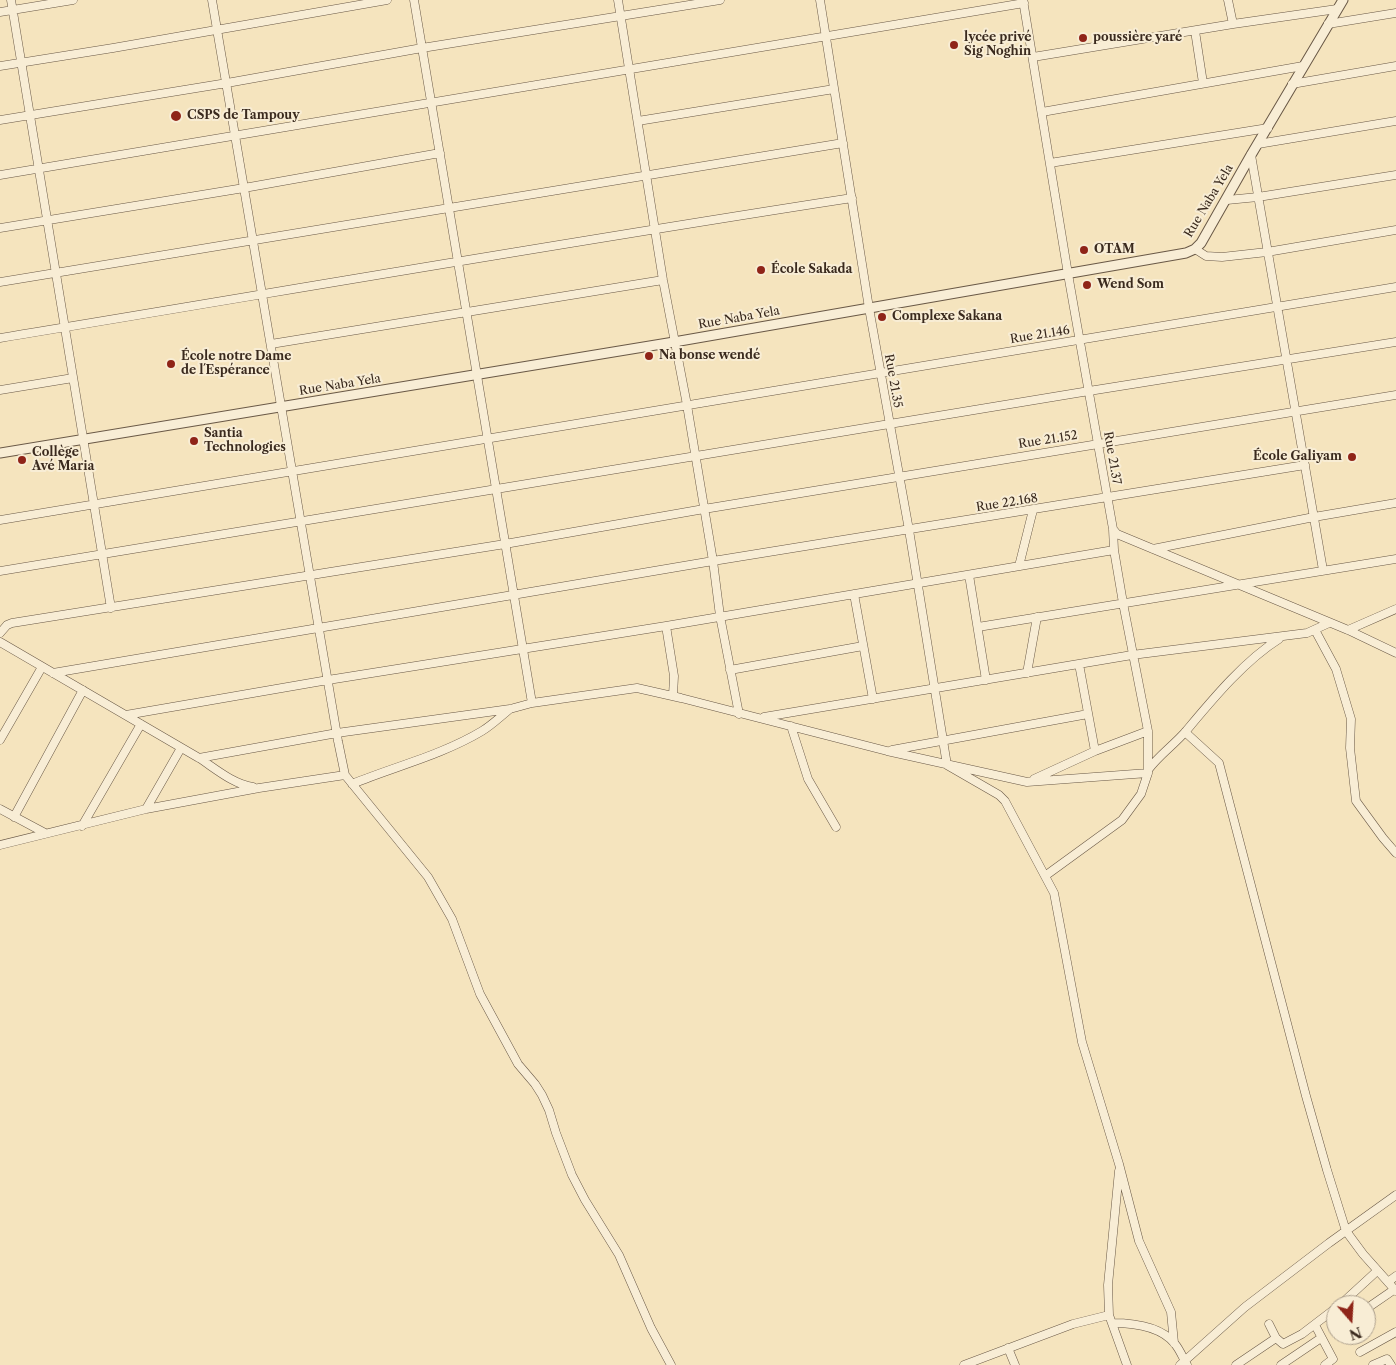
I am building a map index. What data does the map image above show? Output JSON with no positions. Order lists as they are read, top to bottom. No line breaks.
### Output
{"streets":{"street":["Rue Naba Yela","Rue 21.146","Rue 21.35","Rue 21.152","Rue 21.37","Rue 22.168"]},"crossings":[["Rue Naba Yela","Rue 21.35"],["Rue Naba Yela","Rue 21.37"],["Rue 21.146","Rue 21.35"],["Rue 21.146","Rue 21.37"],["Rue 21.35","Rue 21.152"],["Rue 21.35","Rue 22.168"],["Rue 21.152","Rue 21.37"],["Rue 21.37","Rue 22.168"]],"places":["poussière yaré","lycée privé Sig Noghin","CSPS de Tampouy","OTAM","École Sakada","Wend Som","Complexe Sakana","Na bonse wendé","École notre Dame de l´Espérance","Santia Technologies","École Galiyam","Collège Avé Maria"],"north":"bottom"}
